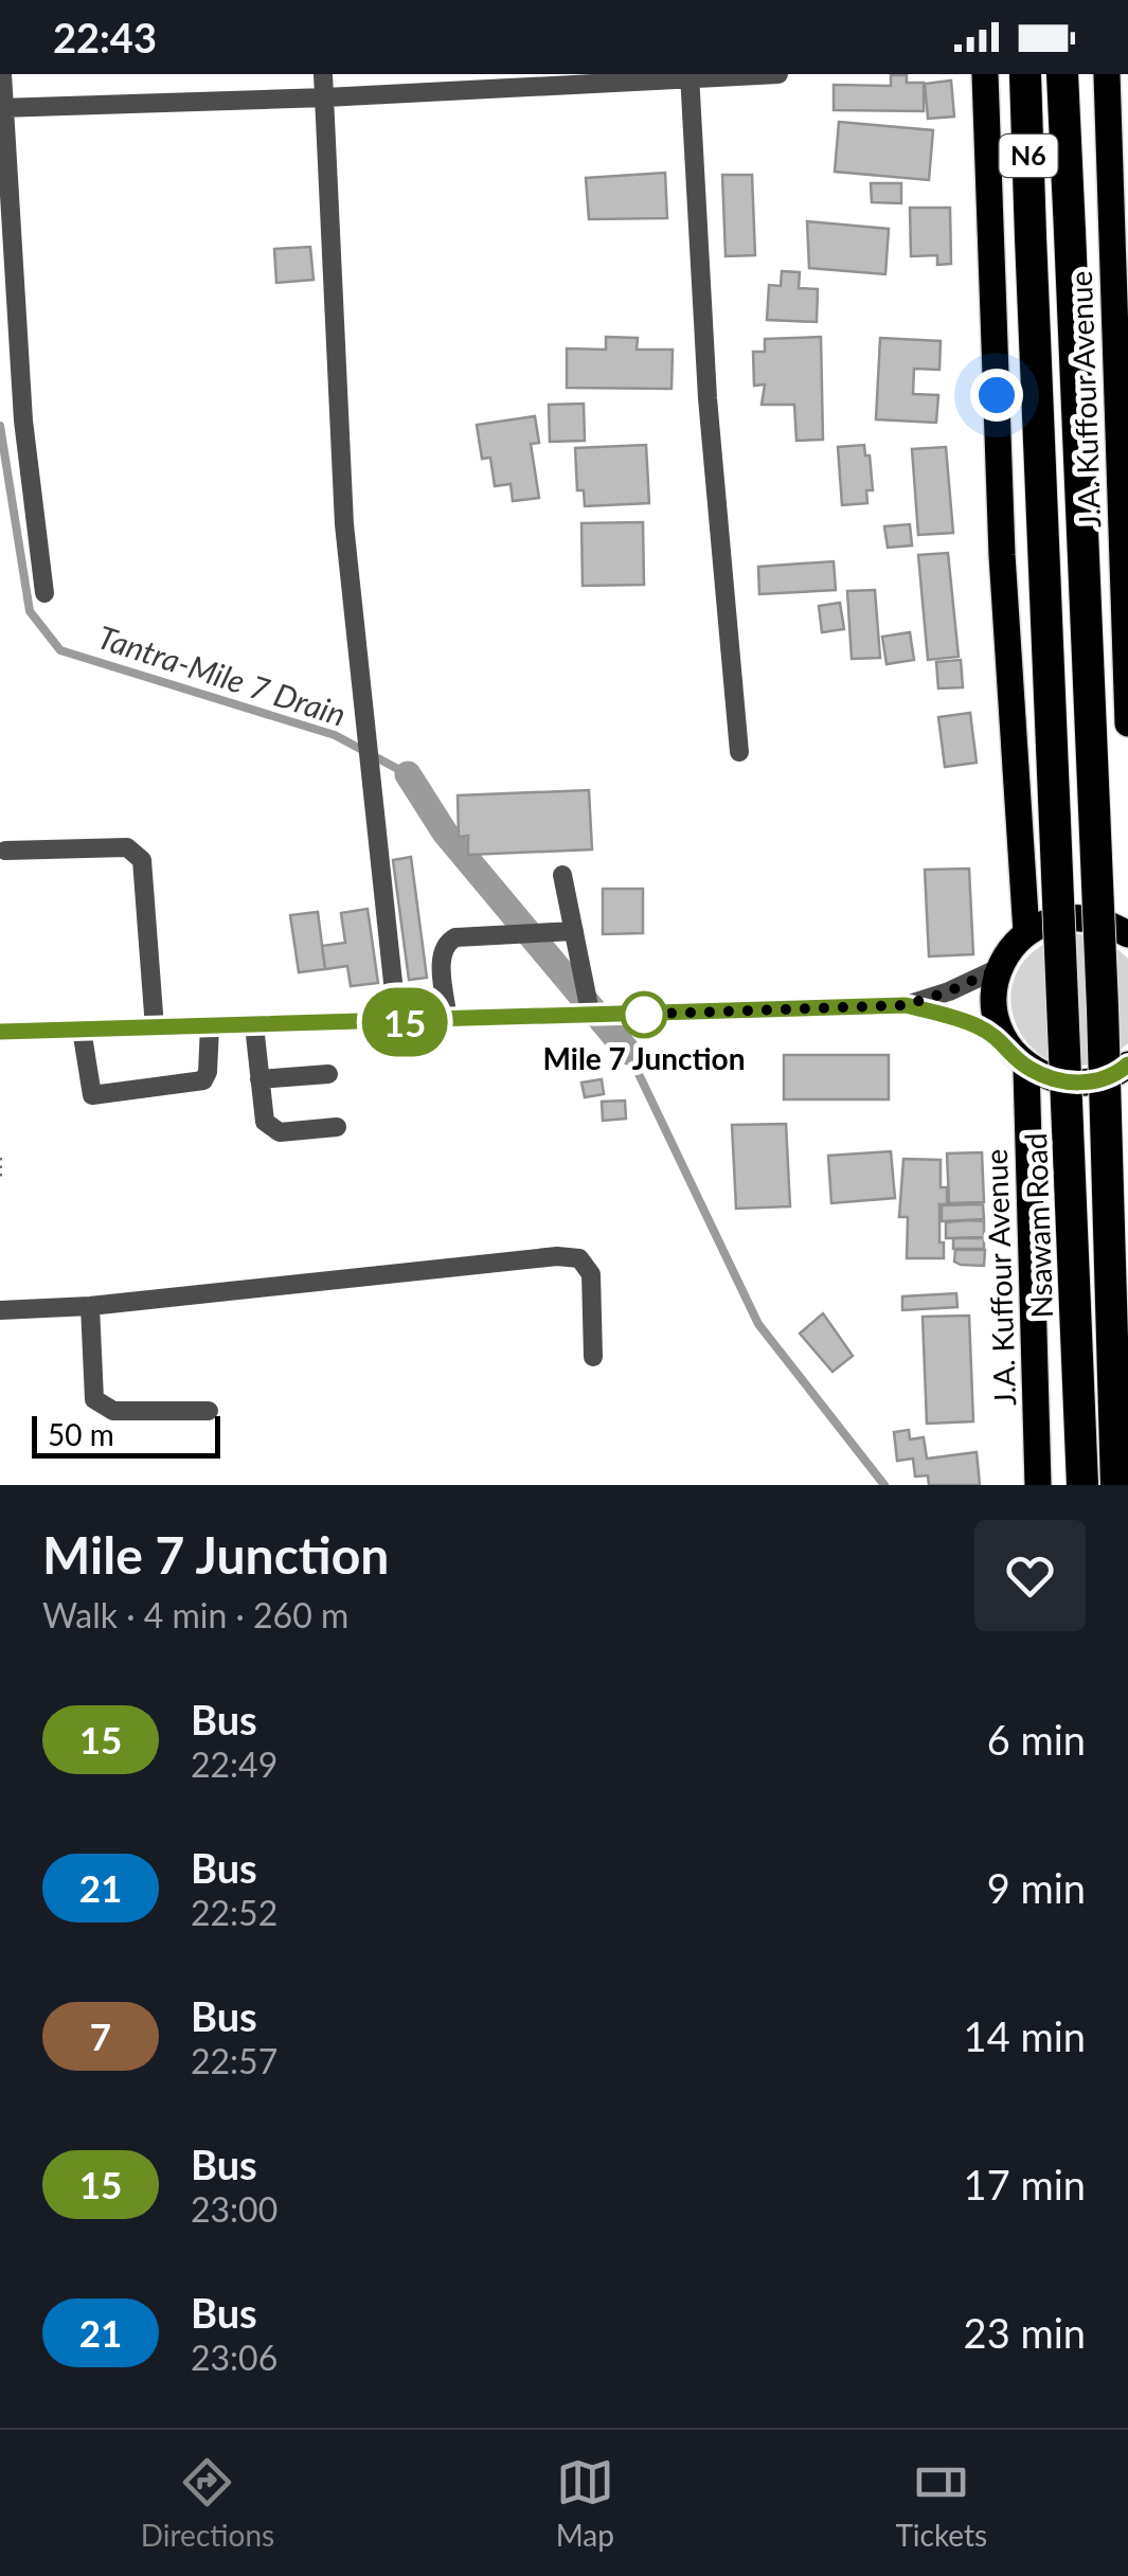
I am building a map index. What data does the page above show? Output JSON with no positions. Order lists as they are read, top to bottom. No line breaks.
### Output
{"streets":{"highway":["N6","Nsawam Road"],"main road":["J.A. Kuffour Avenue"]},"water":["Tantra-Mile 7 Drain"],"places":["Mile 7 Junction"],"lines":["bus line 15"],"scale_bar":"50 m","page":{"status":"22:43","on_map":"15","scale":"50 m","heading":["Mile 7 Junction","Walk · 4 min · 260 m"],"list":[{"mark":"15","name":"Bus","note":"22:49","value":"6 min"},{"mark":"21","name":"Bus","note":"22:52","value":"9 min"},{"mark":"7","name":"Bus","note":"22:57","value":"14 min"},{"mark":"15","name":"Bus","note":"23:00","value":"17 min"},{"mark":"21","name":"Bus","note":"23:06","value":"23 min"}],"tabs":["Directions","Map","Tickets"]}}
